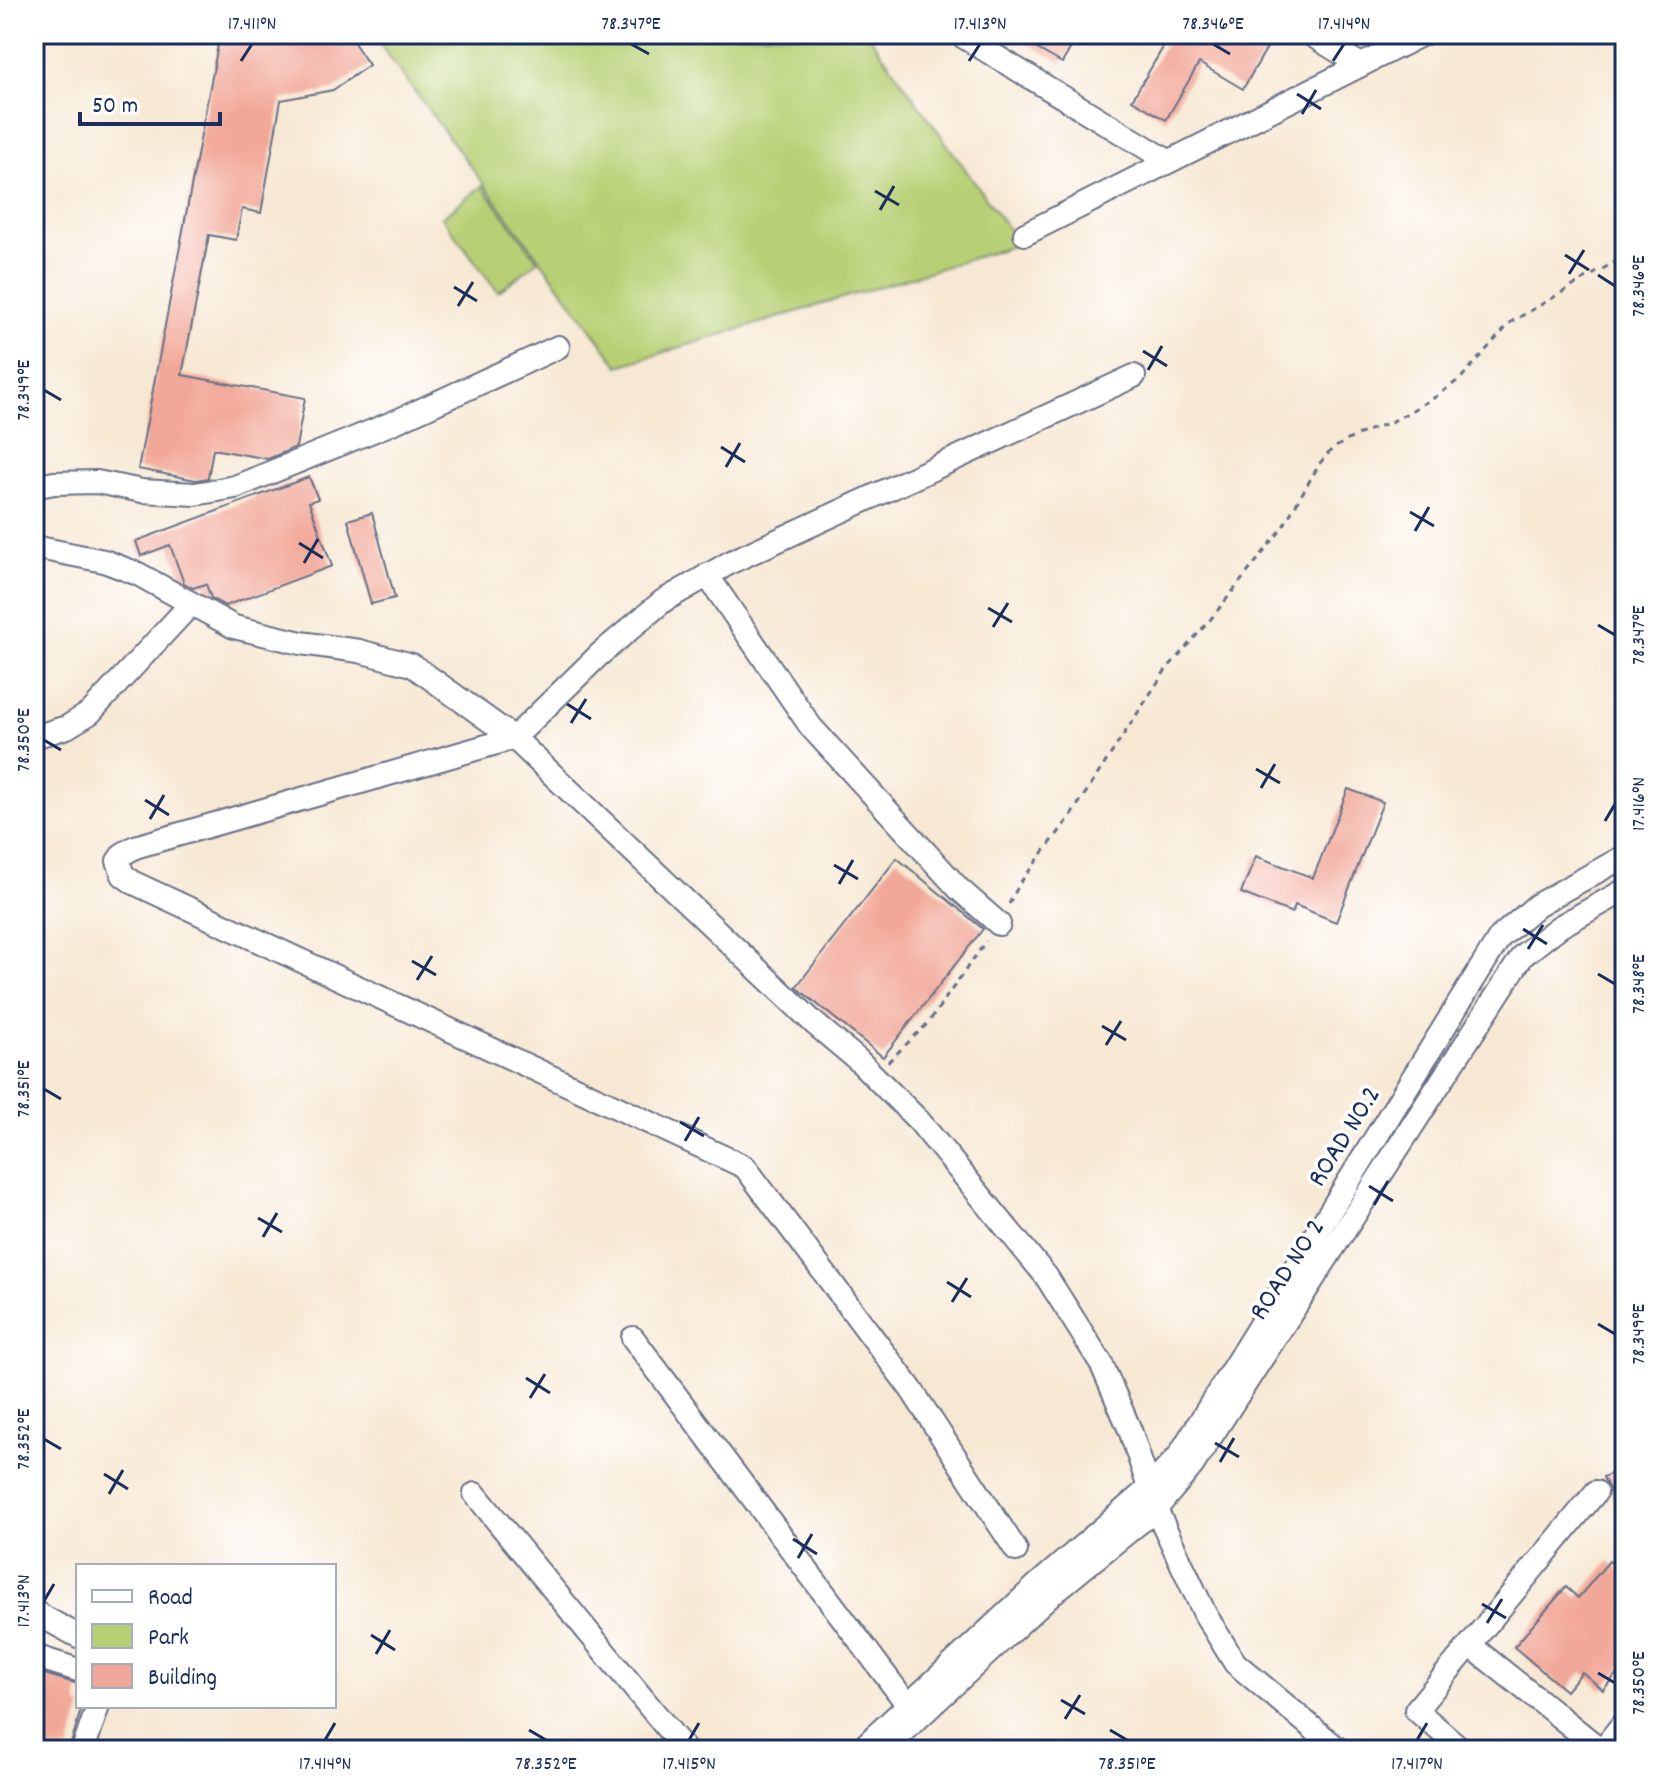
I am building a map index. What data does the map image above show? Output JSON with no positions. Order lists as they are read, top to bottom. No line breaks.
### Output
{"streets":{"street":["ROAD NO.2","ROAD NO 2"]},"crossings":[["ROAD NO.2","ROAD NO 2"]],"legend":["Road","Park","Building"],"scale_bar":"50 m","coordinates":["17.411°N","78.347°E","17.413°N","78.346°E","17.414°N","78.349°E","78.350°E","17.416°N","78.348°E","78.351°E","78.352°E","17.415°N","17.417°N"]}
